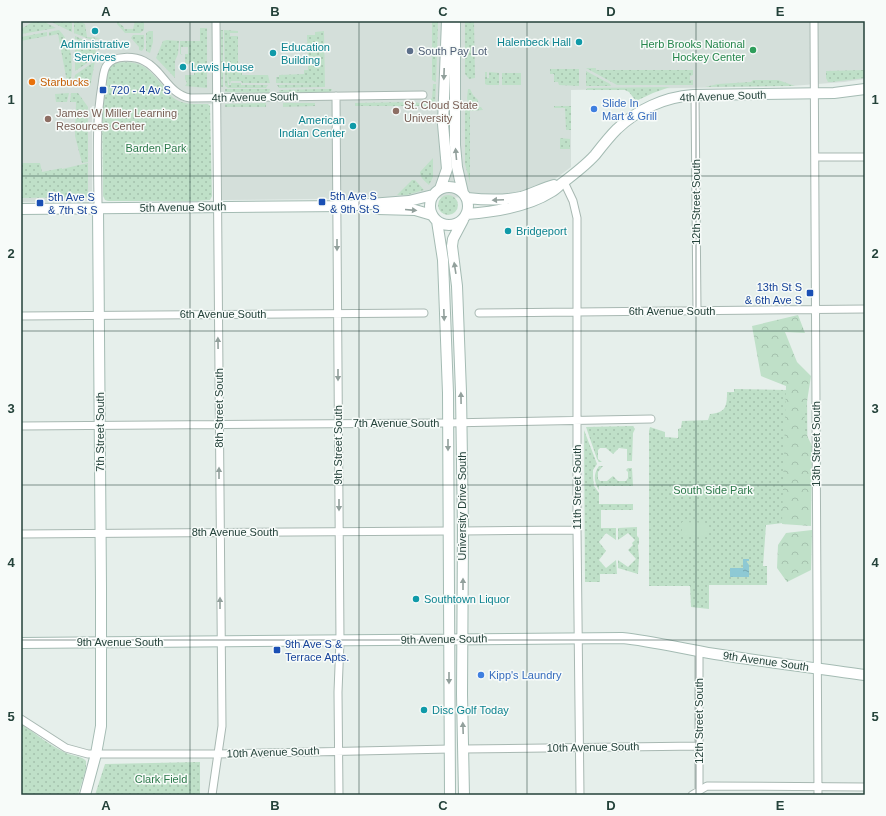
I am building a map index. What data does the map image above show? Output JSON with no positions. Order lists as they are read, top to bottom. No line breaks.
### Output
{"streets":{"street":["4th Avenue South","12th Street South","5th Avenue South","6th Avenue South","8th Street South","7th Avenue South","7th Street South","13th Street South","9th Street South","11th Street South","University Drive South","8th Avenue South","9th Avenue South","10th Avenue South"]},"crossings":[["4th Avenue South","12th Street South"],["4th Avenue South","8th Street South"],["4th Avenue South","7th Street South"],["4th Avenue South","13th Street South"],["4th Avenue South","9th Street South"],["4th Avenue South","11th Street South"],["12th Street South","6th Avenue South"],["12th Street South","9th Avenue South"],["12th Street South","10th Avenue South"],["5th Avenue South","8th Street South"],["5th Avenue South","7th Street South"],["5th Avenue South","9th Street South"],["5th Avenue South","University Drive South"],["6th Avenue South","8th Street South"],["6th Avenue South","7th Street South"],["6th Avenue South","13th Street South"],["6th Avenue South","9th Street South"],["6th Avenue South","11th Street South"],["8th Street South","7th Avenue South"],["8th Street South","8th Avenue South"],["8th Street South","9th Avenue South"],["8th Street South","10th Avenue South"],["7th Avenue South","7th Street South"],["7th Avenue South","9th Street South"],["7th Avenue South","11th Street South"],["7th Avenue South","University Drive South"],["7th Street South","8th Avenue South"],["7th Street South","9th Avenue South"],["7th Street South","10th Avenue South"],["13th Street South","9th Avenue South"],["9th Street South","8th Avenue South"],["9th Street South","9th Avenue South"],["9th Street South","10th Avenue South"],["11th Street South","9th Avenue South"],["11th Street South","10th Avenue South"],["University Drive South","8th Avenue South"],["University Drive South","9th Avenue South"],["University Drive South","10th Avenue South"]],"one_way":["8th Street South","9th Street South"],"parks":["Barden Park","South Side Park","Clark Field"],"places":{"other":["Administrative Services","Halenbeck Hall","Herb Brooks National Hockey Center","South Pay Lot","Education Building","Lewis House","Starbucks","Slide In Mart & Grill","St. Cloud State University","James W Miller Learning Resources Center","American Indian Center","Bridgeport","Southtown Liquor","Kipp's Laundry","Disc Golf Today"],"transit":["720 - 4 Av S","5th Ave S & 9th St S","5th Ave S & 7th St S","13th St S & 6th Ave S","9th Ave S & Terrace Apts."]},"grid":{"columns":["A","B","C","D","E"],"rows":["1","2","3","4","5"]}}
